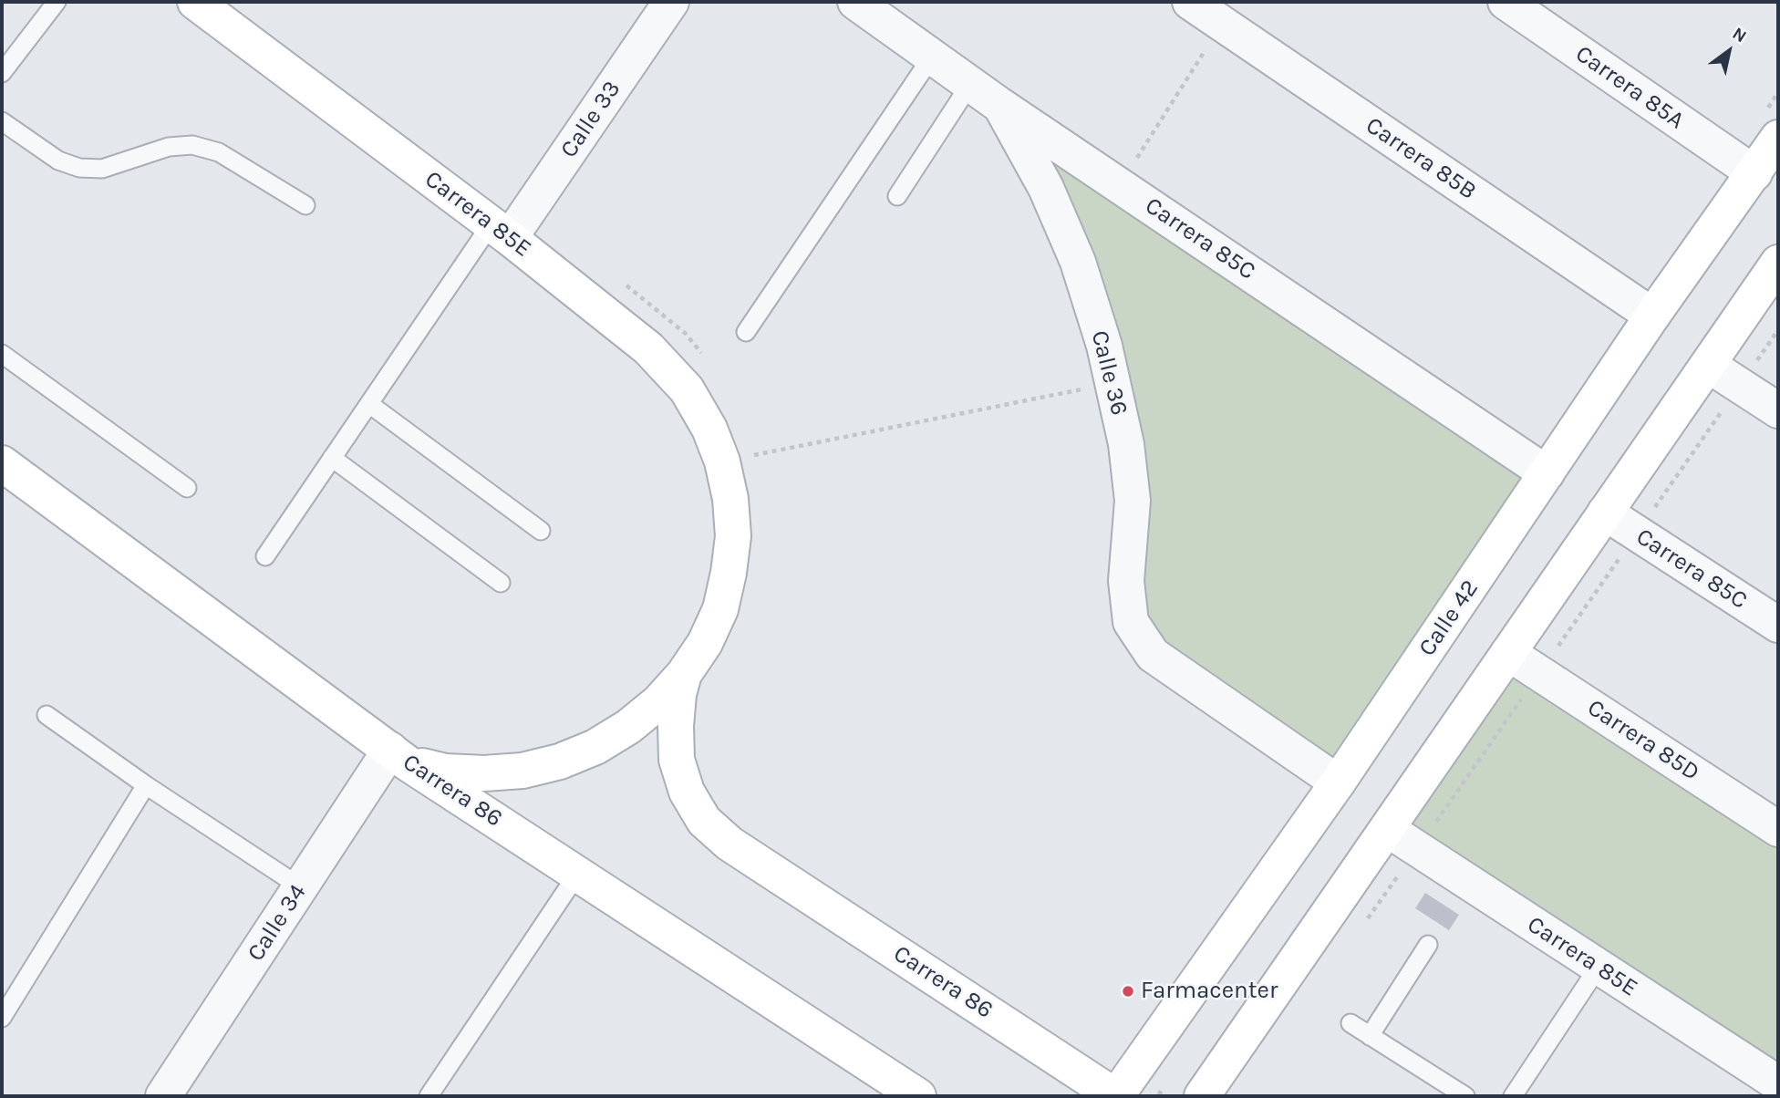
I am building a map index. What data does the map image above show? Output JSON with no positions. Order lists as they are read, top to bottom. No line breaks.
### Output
{"streets":{"street":["Carrera 85A","Calle 33","Carrera 85B","Carrera 85E","Carrera 85C","Calle 36","Calle 42","Carrera 85D","Carrera 86","Calle 34"]},"crossings":[["Carrera 85A","Calle 42"],["Calle 33","Carrera 85E"],["Carrera 85B","Calle 42"],["Carrera 85E","Carrera 86"],["Carrera 85C","Calle 36"],["Carrera 85C","Calle 42"],["Calle 36","Calle 42"],["Calle 42","Carrera 86"],["Carrera 86","Calle 34"]],"places":["Farmacenter"],"north":"top right"}
